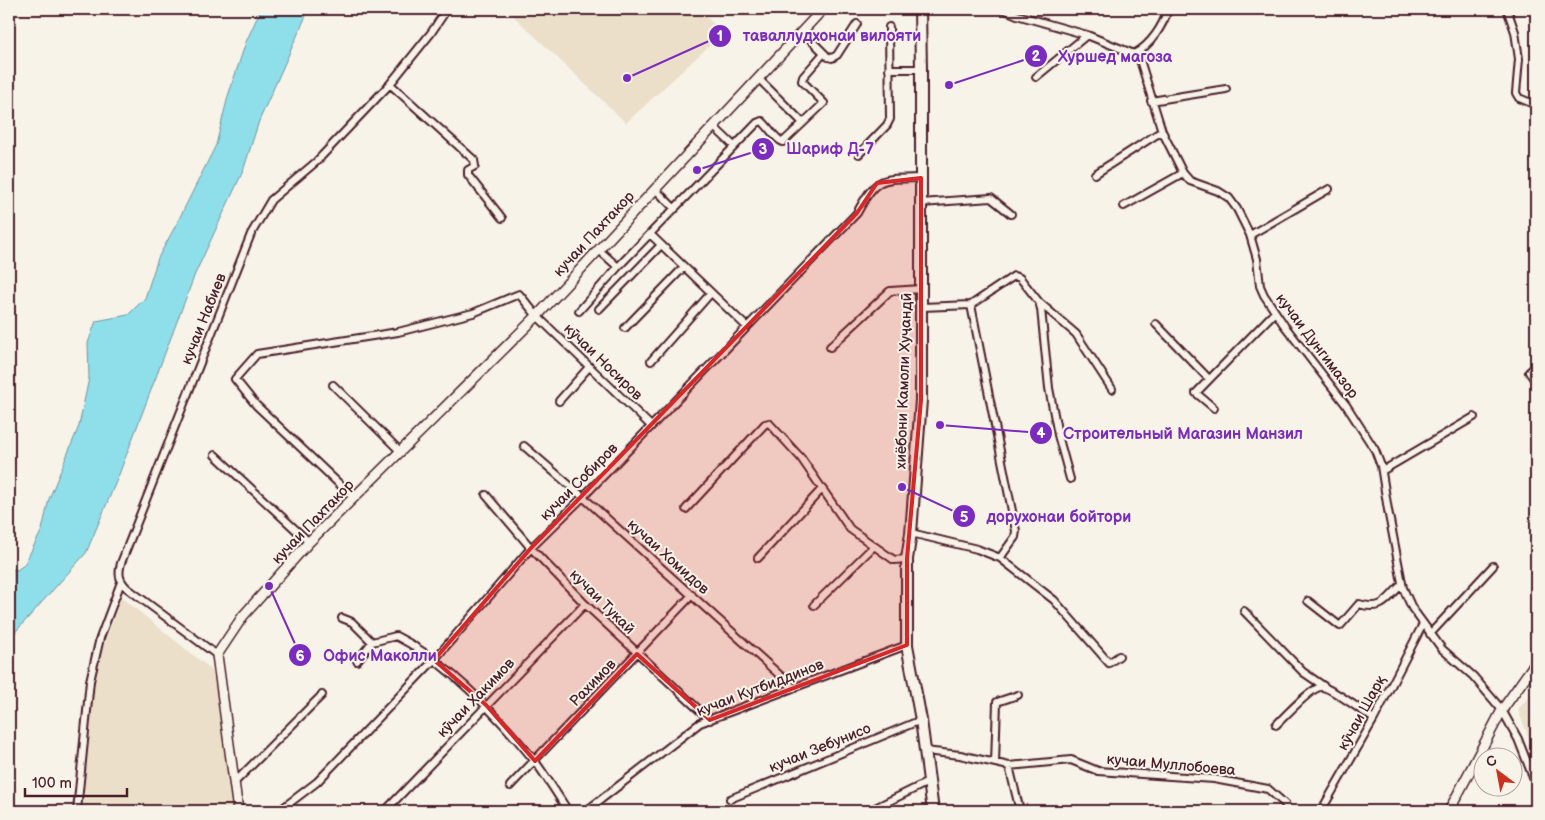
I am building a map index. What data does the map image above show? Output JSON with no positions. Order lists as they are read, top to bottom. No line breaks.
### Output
{"streets":{"main road":["кучаи Пахтакор","хиёбони Камоли Хуҷандӣ"],"street":["кучаи Набиев","кучаи Дунгимазор","кӯчаи Носиров","кучаи Собиров","кучаи Хомидов","кучаи Тукай","Рахимов","кучаи Кутбиддинов","кӯчаи Хакимов","кӯчаи Шарқ","кучаи Зебунисо","кучаи Муллобоева"]},"crossings":[["кучаи Пахтакор","кӯчаи Носиров"],["кучаи Дунгимазор","кӯчаи Шарқ"],["кӯчаи Носиров","кучаи Собиров"],["хиёбони Камоли Хуҷандӣ","кучаи Собиров"],["хиёбони Камоли Хуҷандӣ","кучаи Кутбиддинов"],["хиёбони Камоли Хуҷандӣ","кучаи Зебунисо"],["хиёбони Камоли Хуҷандӣ","кучаи Муллобоева"],["кучаи Собиров","кучаи Хомидов"],["кучаи Собиров","кучаи Тукай"],["кучаи Хомидов","Рахимов"],["кучаи Хомидов","кучаи Кутбиддинов"],["кучаи Тукай","Рахимов"],["кучаи Тукай","кучаи Кутбиддинов"],["кучаи Тукай","кӯчаи Хакимов"]],"places":["таваллудхонаи вилояти","Хуршед магоза","Шариф Д-7","Строительный Магазин Манзил","дорухонаи бойтори","Офис Маколли"],"scale_bar":"100 m","north":"top left"}
